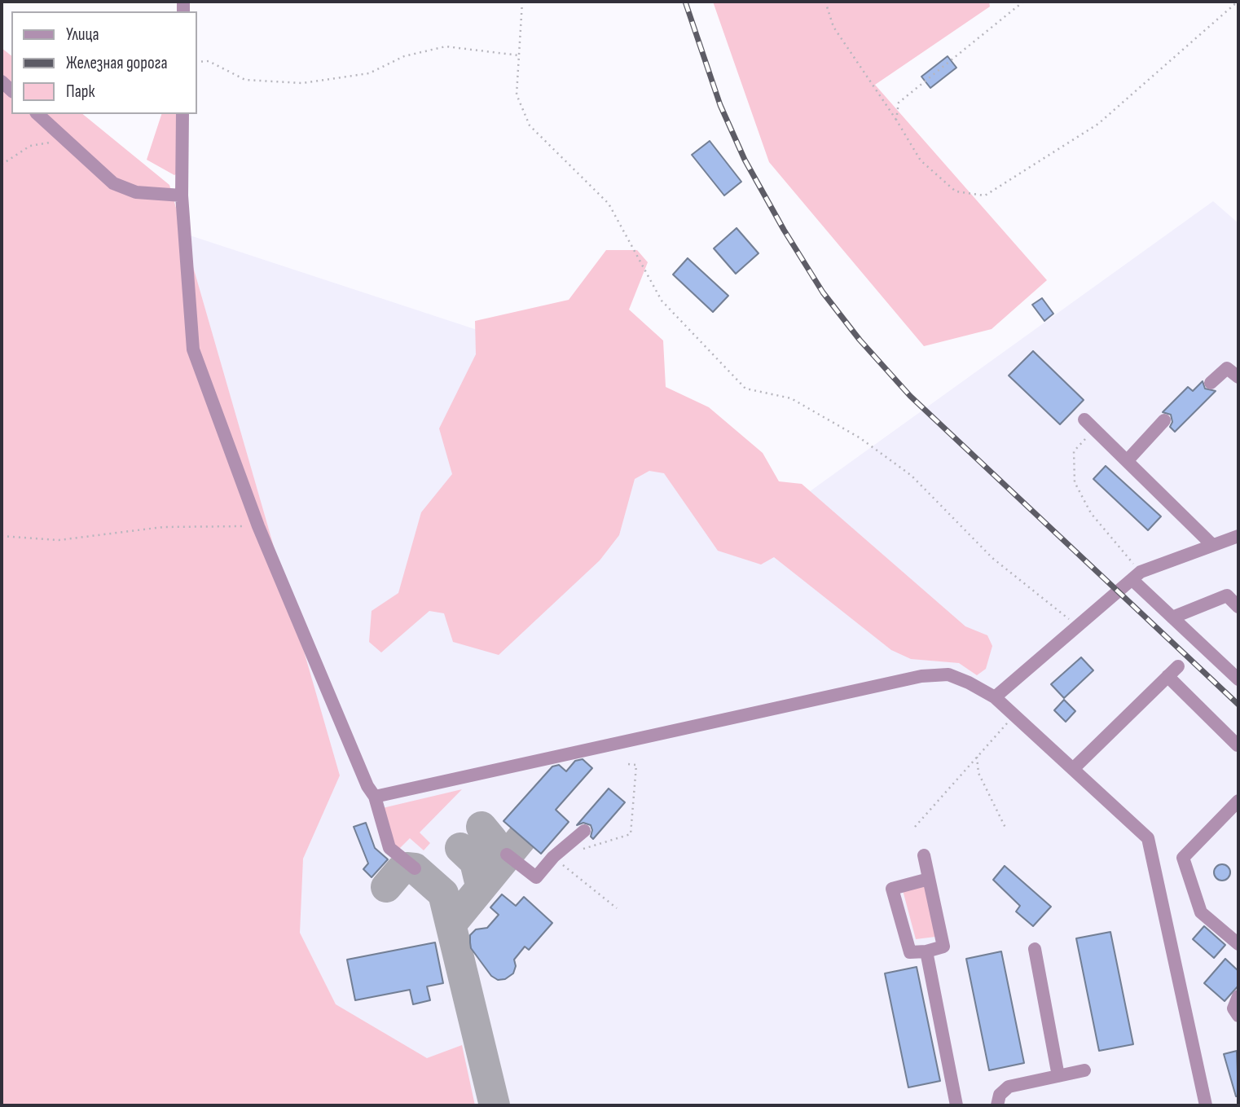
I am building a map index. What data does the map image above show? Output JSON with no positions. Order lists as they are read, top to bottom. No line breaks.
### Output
{"legend":["Улица","Железная дорога","Парк"]}
